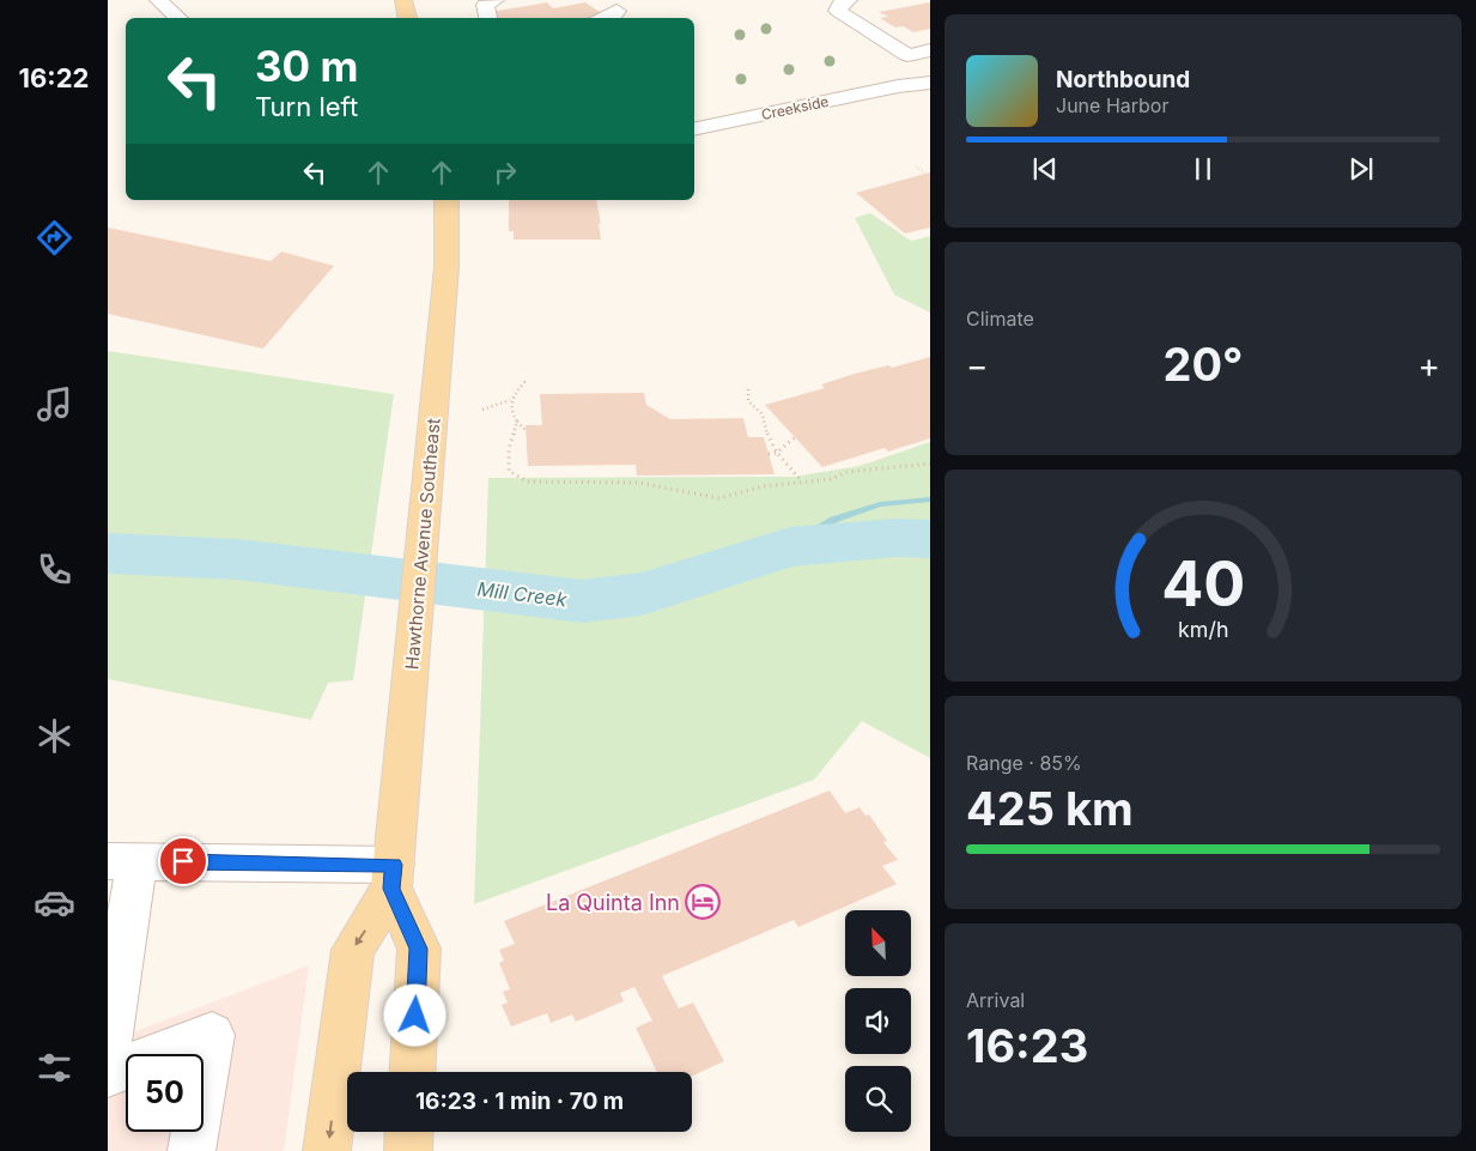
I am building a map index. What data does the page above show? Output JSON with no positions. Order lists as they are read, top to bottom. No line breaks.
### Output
{"streets":{"main road":["Hawthorne Avenue Southeast"],"street":["Creekside"]},"water":["Mill Creek"],"places":{"hotel":["La Quinta Inn"]},"north":"top left","page":{"tabs":"16:22","turn":["30 m","Turn left"],"song":["Northbound","June Harbor"],"tile":["Climate",["Range · 85%","425 km"],["Arrival","16:23"]],"heat":["−","20°","+"],"limit":"50","trip":"16:23 · 1 min · 70 m","gauge":["40","km/h"]}}
